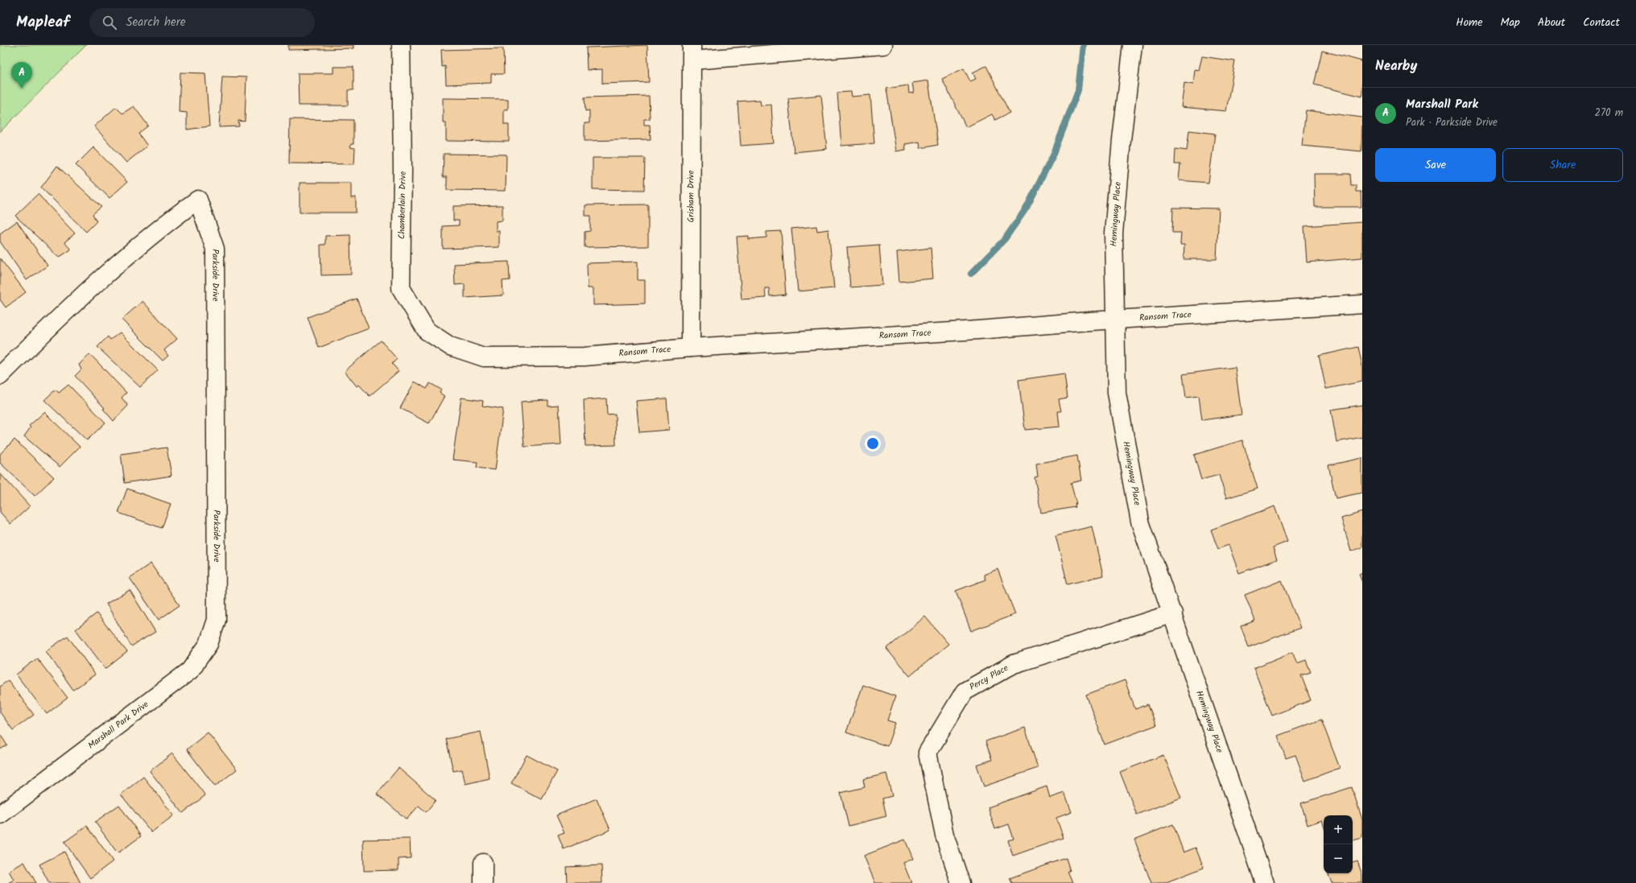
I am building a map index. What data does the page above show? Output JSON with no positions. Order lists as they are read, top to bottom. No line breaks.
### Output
{"streets":{"street":["Grisham Drive","Chamberlain Drive","Hemingway Place","Parkside Drive","Ransom Trace","Percy Place","Marshall Park Drive"]},"crossings":[["Grisham Drive","Ransom Trace"],["Chamberlain Drive","Ransom Trace"],["Hemingway Place","Ransom Trace"],["Hemingway Place","Percy Place"],["Parkside Drive","Marshall Park Drive"]],"page":{"header":"Mapleaf","search":"Search here","nav":["Home","Map","About","Contact"],"heading":"Nearby","pins":"A","list":[{"mark":"A","name":"Marshall Park","note":"Park · Parkside Drive","value":"270 m"}],"buttons":["Save","Share"],"map_buttons":["+","−"]}}
